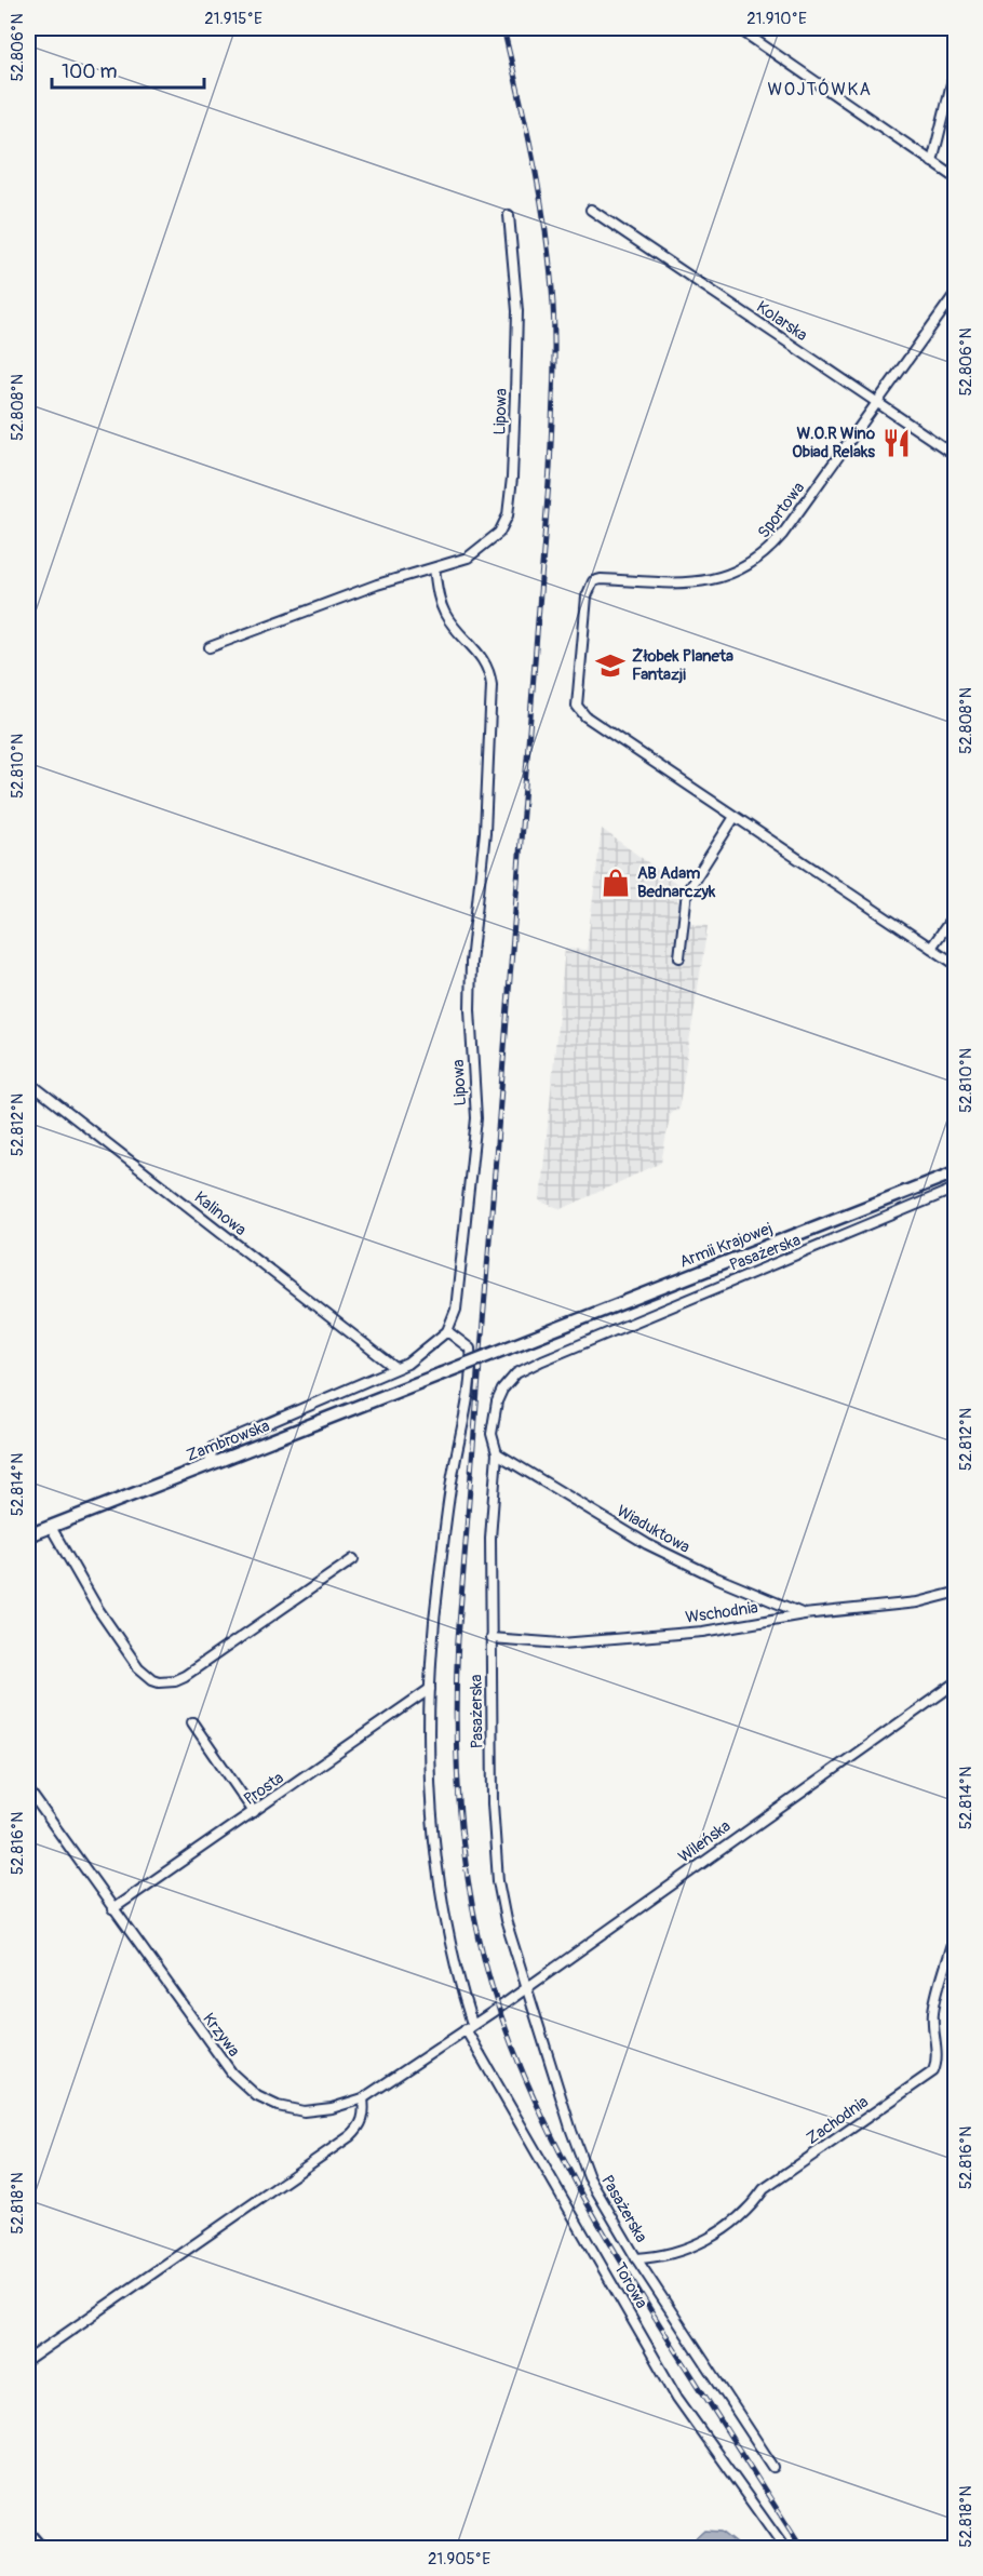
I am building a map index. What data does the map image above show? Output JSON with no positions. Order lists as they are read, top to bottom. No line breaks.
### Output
{"streets":{"main road":["Armii Krajowej","Zambrowska"],"street":["Kolarska","Lipowa","Sportowa","Kalinowa","Pasażerska","Wiaduktowa","Wschodnia","Prosta","Wileńska","Krzywa","Zachodnia","Torowa"]},"crossings":[["Kolarska","Sportowa"],["Lipowa","Torowa"],["Armii Krajowej","Zambrowska"],["Pasażerska","Wiaduktowa"],["Pasażerska","Wschodnia"],["Pasażerska","Wileńska"],["Pasażerska","Zachodnia"],["Wiaduktowa","Wschodnia"],["Prosta","Krzywa"],["Prosta","Torowa"],["Wileńska","Krzywa"],["Wileńska","Torowa"],["Krzywa","Torowa"]],"districts":["WOJTÓWKA"],"places":{"restaurant":["W.O.R Wino Obiad Relaks"],"school or university":["Żłobek Planeta Fantazji"],"shop":["AB Adam Bednarczyk"]},"scale_bar":"100 m","coordinates":["21.915°E","21.910°E","52.806°N","52.808°N","52.810°N","52.812°N","52.814°N","52.816°N","52.818°N","21.905°E"]}
